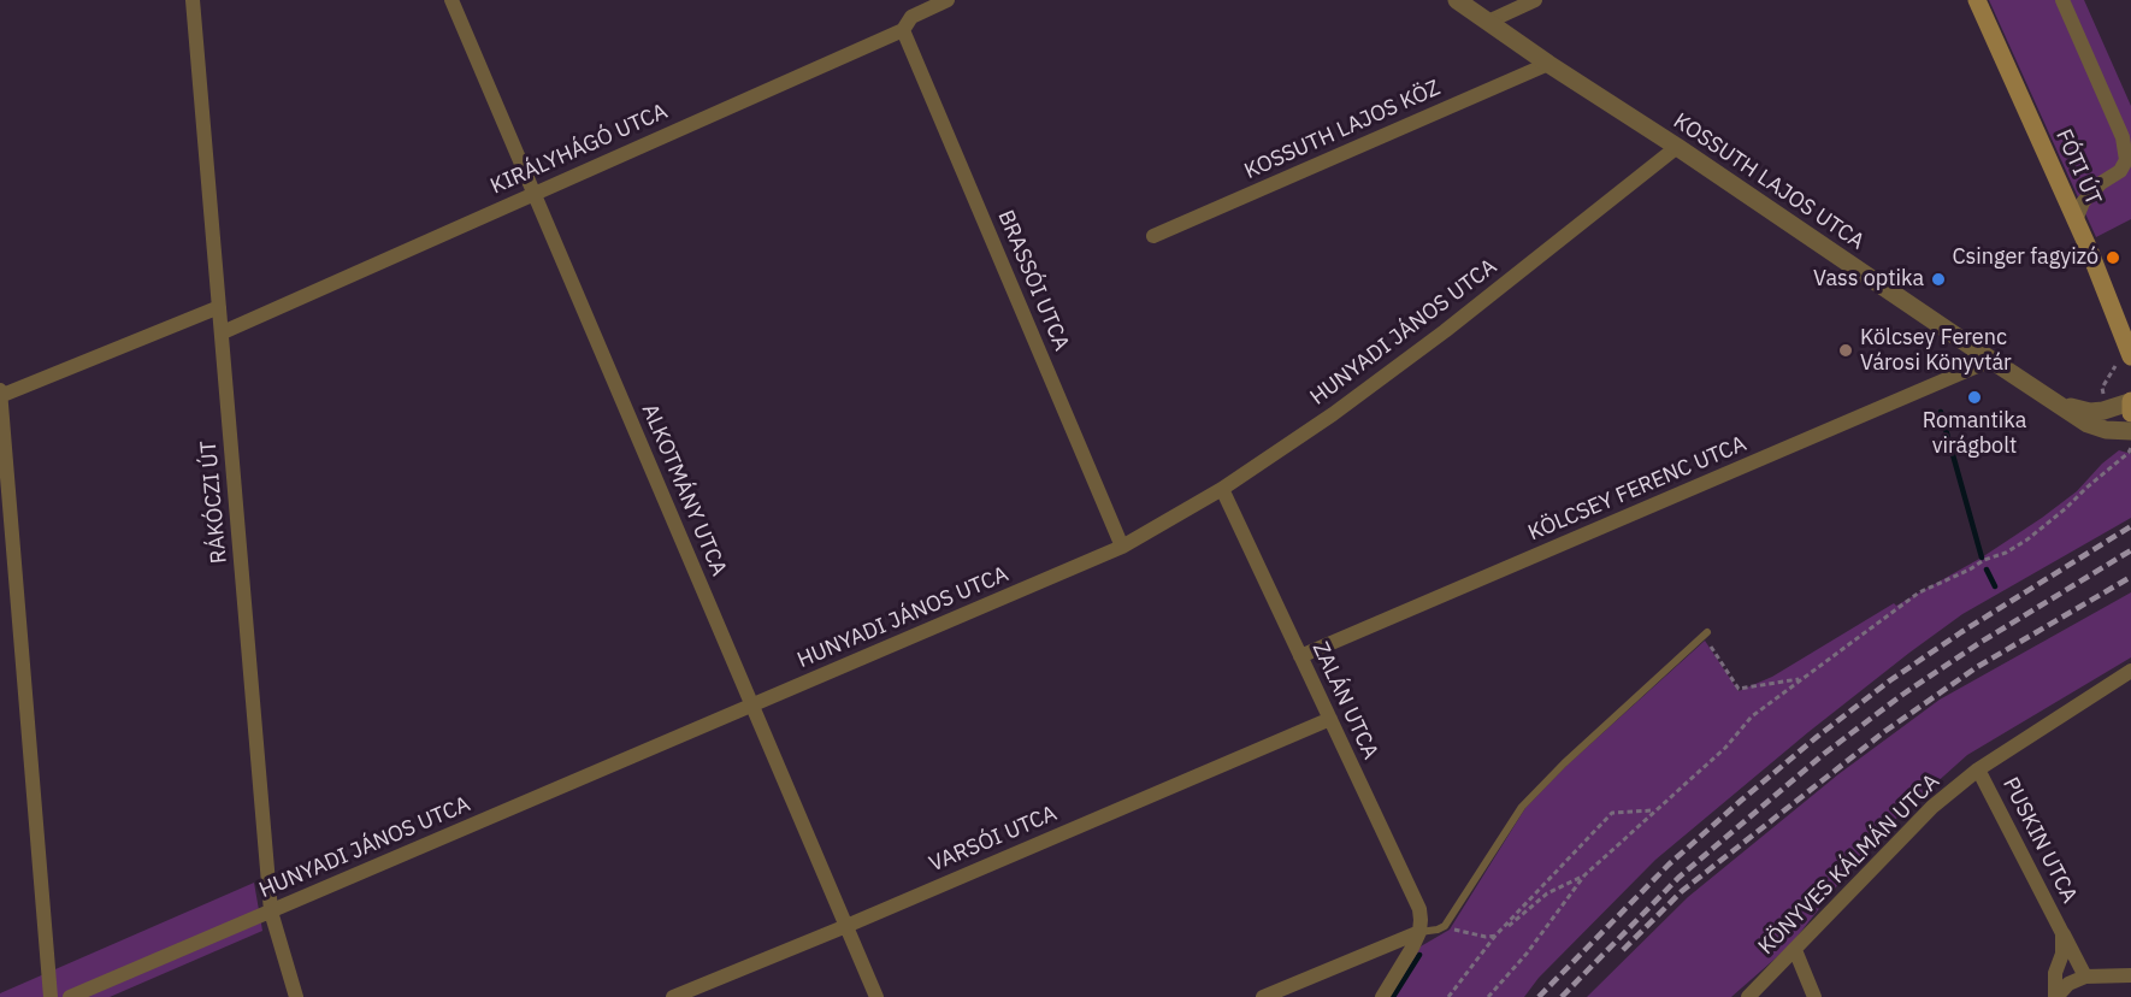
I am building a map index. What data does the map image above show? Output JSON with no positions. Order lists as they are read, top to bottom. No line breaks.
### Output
{"streets":{"main road":["FÓTI ÚT"],"street":["KOSSUTH LAJOS KÖZ","KIRÁLYHÁGÓ UTCA","KOSSUTH LAJOS UTCA","BRASSÓI UTCA","HUNYADI JÁNOS UTCA","KÖLCSEY FERENC UTCA","ALKOTMÁNY UTCA","RÁKÓCZI ÚT","ZALÁN UTCA","VARSÓI UTCA","PUSKIN UTCA","KÖNYVES KÁLMÁN UTCA"]},"crossings":[["KOSSUTH LAJOS KÖZ","KOSSUTH LAJOS UTCA"],["KIRÁLYHÁGÓ UTCA","BRASSÓI UTCA"],["KIRÁLYHÁGÓ UTCA","ALKOTMÁNY UTCA"],["KIRÁLYHÁGÓ UTCA","RÁKÓCZI ÚT"],["KOSSUTH LAJOS UTCA","HUNYADI JÁNOS UTCA"],["KOSSUTH LAJOS UTCA","KÖLCSEY FERENC UTCA"],["BRASSÓI UTCA","HUNYADI JÁNOS UTCA"],["HUNYADI JÁNOS UTCA","ALKOTMÁNY UTCA"],["HUNYADI JÁNOS UTCA","RÁKÓCZI ÚT"],["HUNYADI JÁNOS UTCA","ZALÁN UTCA"],["KÖLCSEY FERENC UTCA","ZALÁN UTCA"],["ALKOTMÁNY UTCA","VARSÓI UTCA"],["ZALÁN UTCA","VARSÓI UTCA"],["PUSKIN UTCA","KÖNYVES KÁLMÁN UTCA"]],"places":["Csinger fagyizó","Vass optika","Kölcsey Ferenc Városi Könyvtár","Romantika virágbolt"]}
